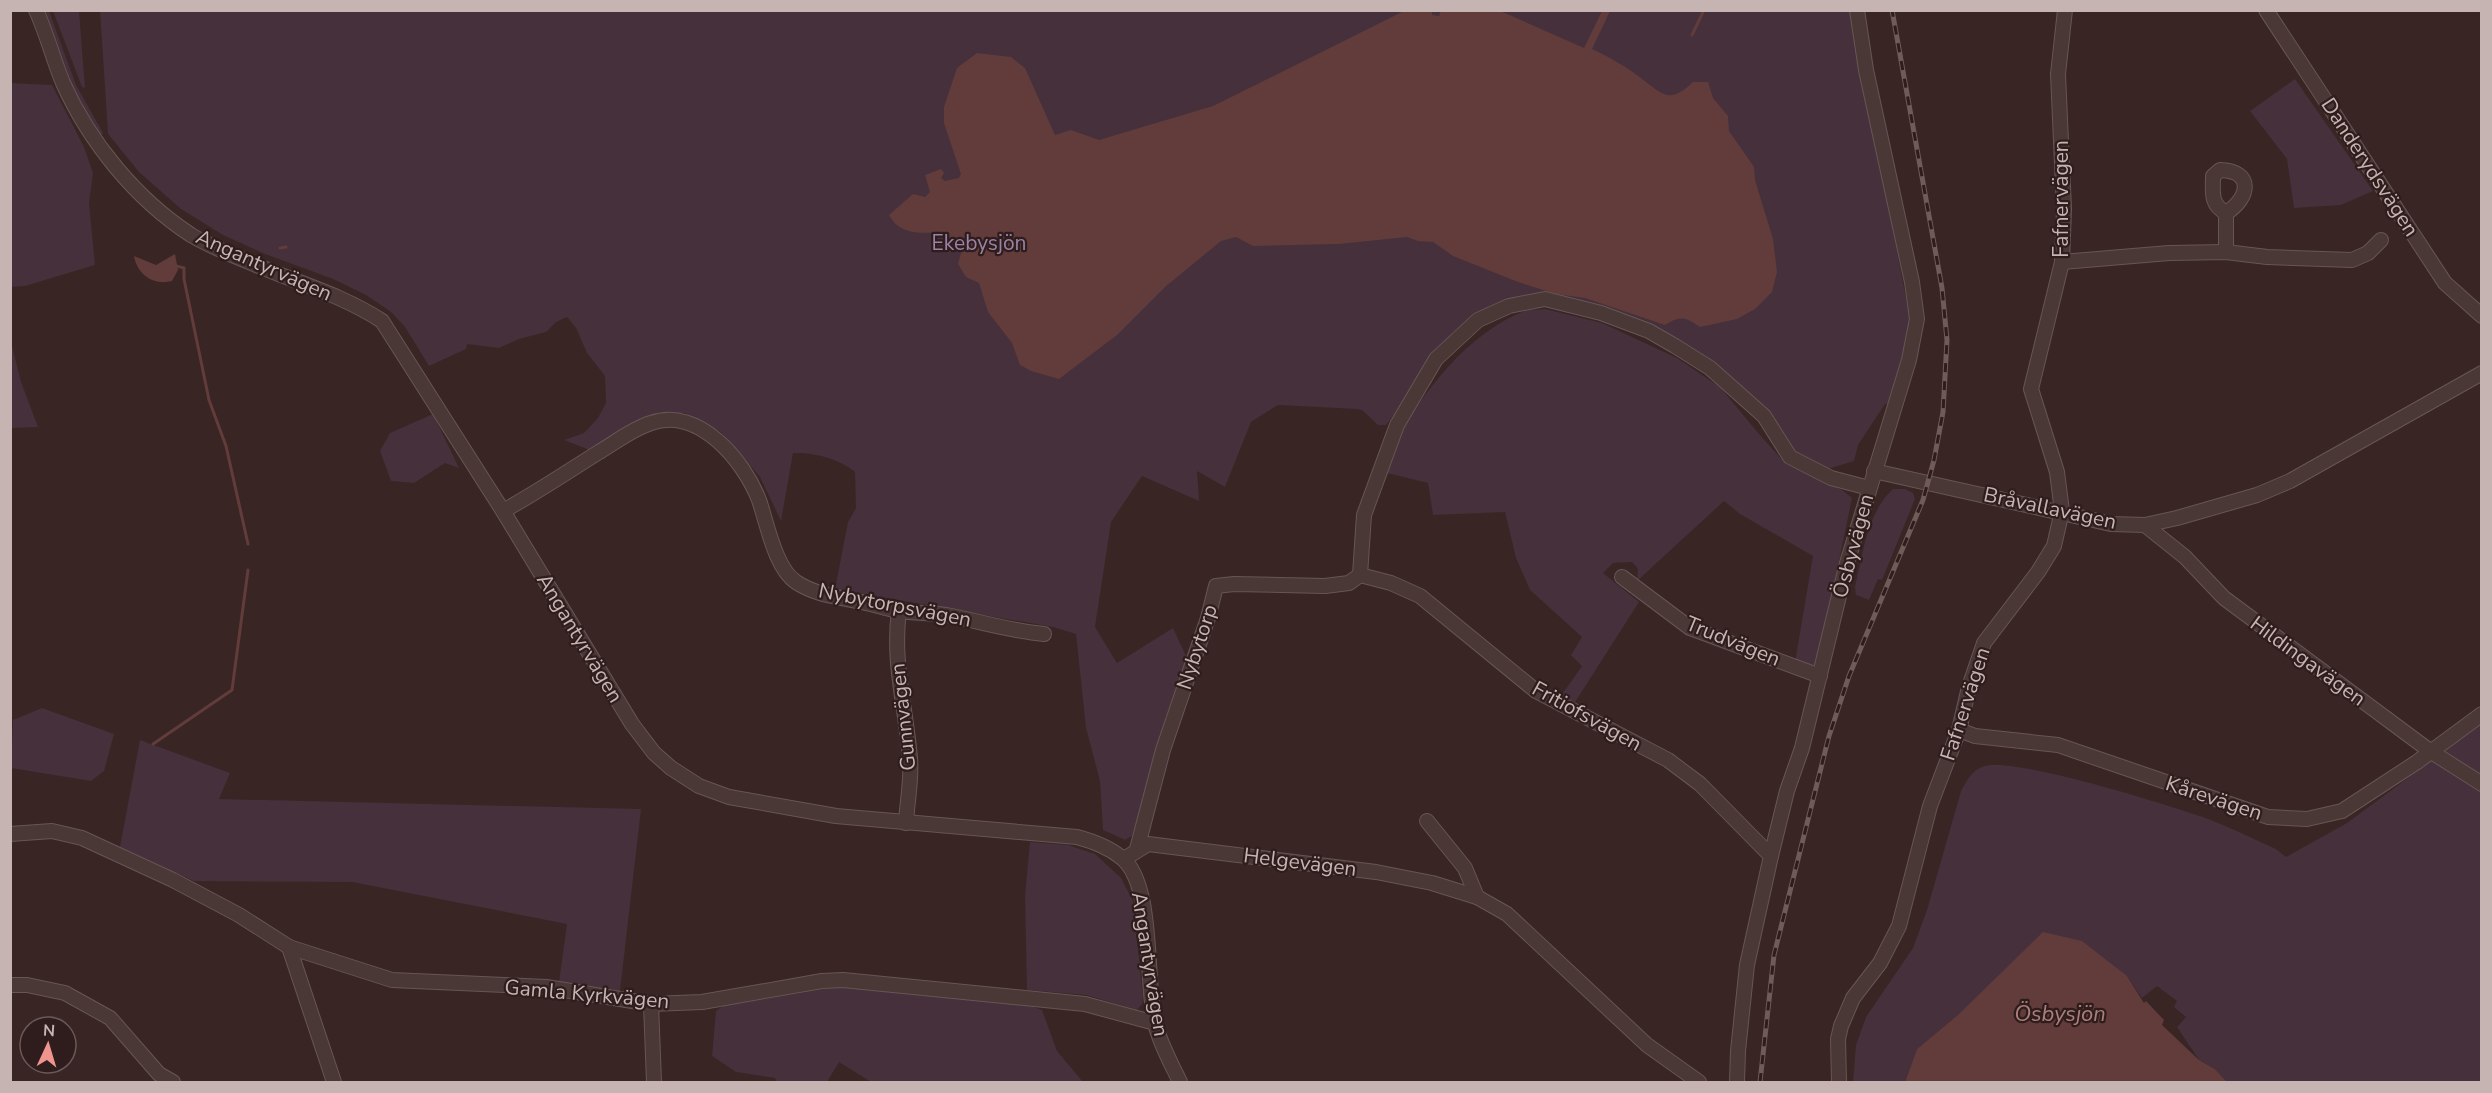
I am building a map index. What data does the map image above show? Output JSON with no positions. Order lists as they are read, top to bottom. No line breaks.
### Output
{"streets":{"street":["Danderydsvägen","Fafnervägen","Angantyrvägen","Bråvallavägen","Ösbyvägen","Nybytorpsvägen","Trudvägen","Nybytorp","Hildingavägen","Fritiofsvägen","Gunnvägen","Kårevägen","Helgevägen","Gamla Kyrkvägen"]},"crossings":[["Fafnervägen","Bråvallavägen"],["Fafnervägen","Kårevägen"],["Angantyrvägen","Nybytorpsvägen"],["Angantyrvägen","Gunnvägen"],["Angantyrvägen","Gamla Kyrkvägen"],["Bråvallavägen","Ösbyvägen"],["Bråvallavägen","Hildingavägen"],["Ösbyvägen","Trudvägen"],["Ösbyvägen","Fritiofsvägen"],["Nybytorpsvägen","Gunnvägen"],["Nybytorp","Fritiofsvägen"],["Nybytorp","Helgevägen"],["Hildingavägen","Kårevägen"]],"water":["Ösbysjön"],"parks":["Ekebysjön"],"north":"top"}
